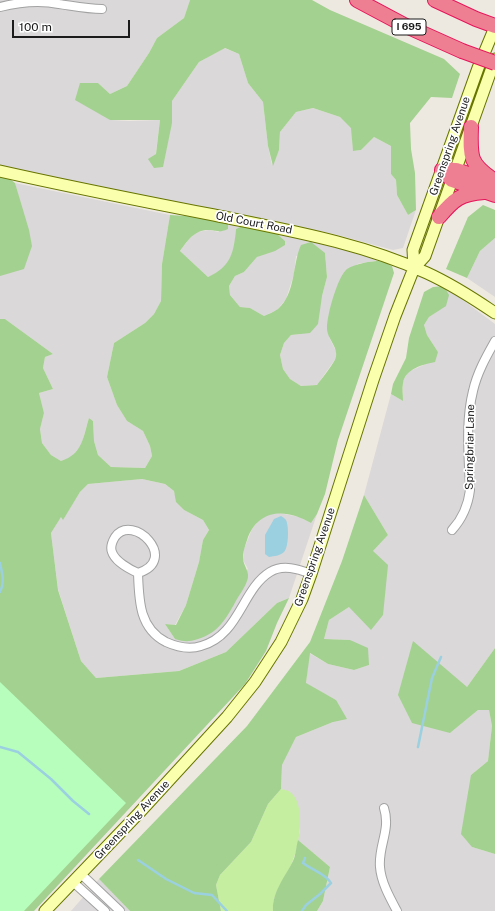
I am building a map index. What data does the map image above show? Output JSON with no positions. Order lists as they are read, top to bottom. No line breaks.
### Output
{"streets":{"highway":["I 695"],"main road":["Greenspring Avenue","Old Court Road"],"street":["Springbriar Lane"]},"crossings":[["Greenspring Avenue","Old Court Road"]],"scale_bar":"100 m"}
